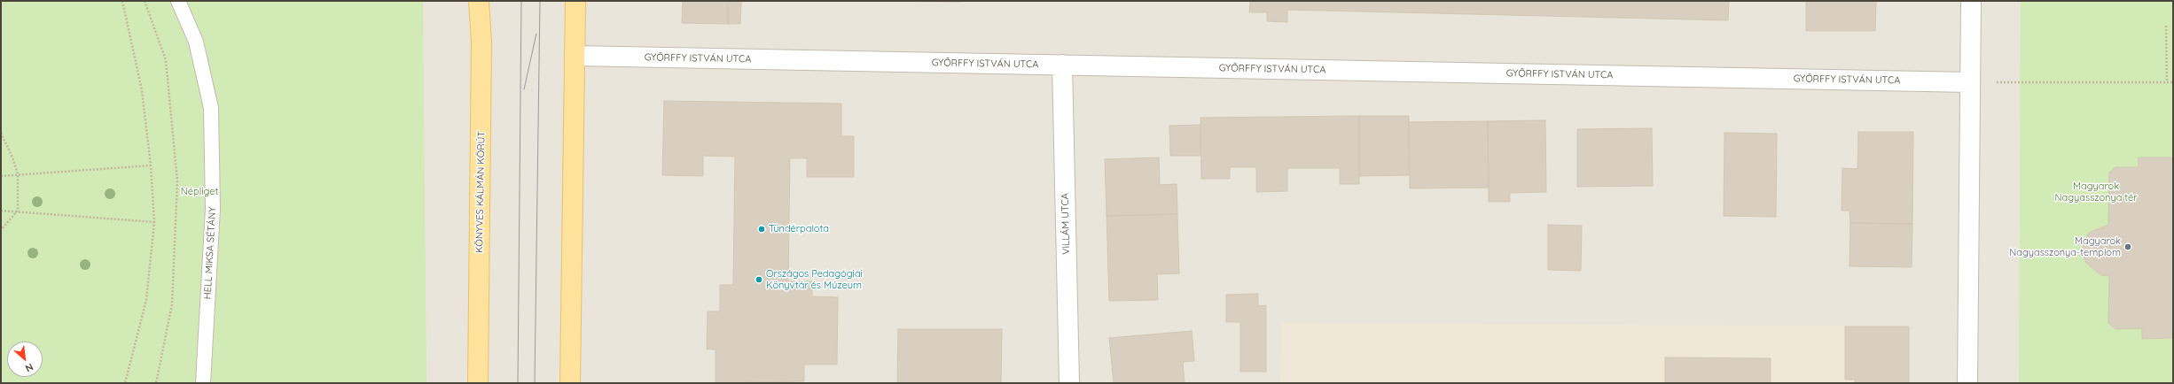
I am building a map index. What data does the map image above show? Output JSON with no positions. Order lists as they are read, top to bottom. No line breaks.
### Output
{"streets":{"main road":["KÖNYVES KÁLMÁN KÖRÚT"],"street":["GYŐRFFY ISTVÁN UTCA","VILLÁM UTCA"],"lane":["HELL MIKSA SÉTÁNY"]},"crossings":[["GYŐRFFY ISTVÁN UTCA","VILLÁM UTCA"]],"parks":["Magyarok Nagyasszonya tér","Népliget"],"places":["Tündérpalota","Magyarok Nagyasszonya-templom","Országos Pedagógiai Könyvtár és Múzeum"],"north":"bottom right"}
